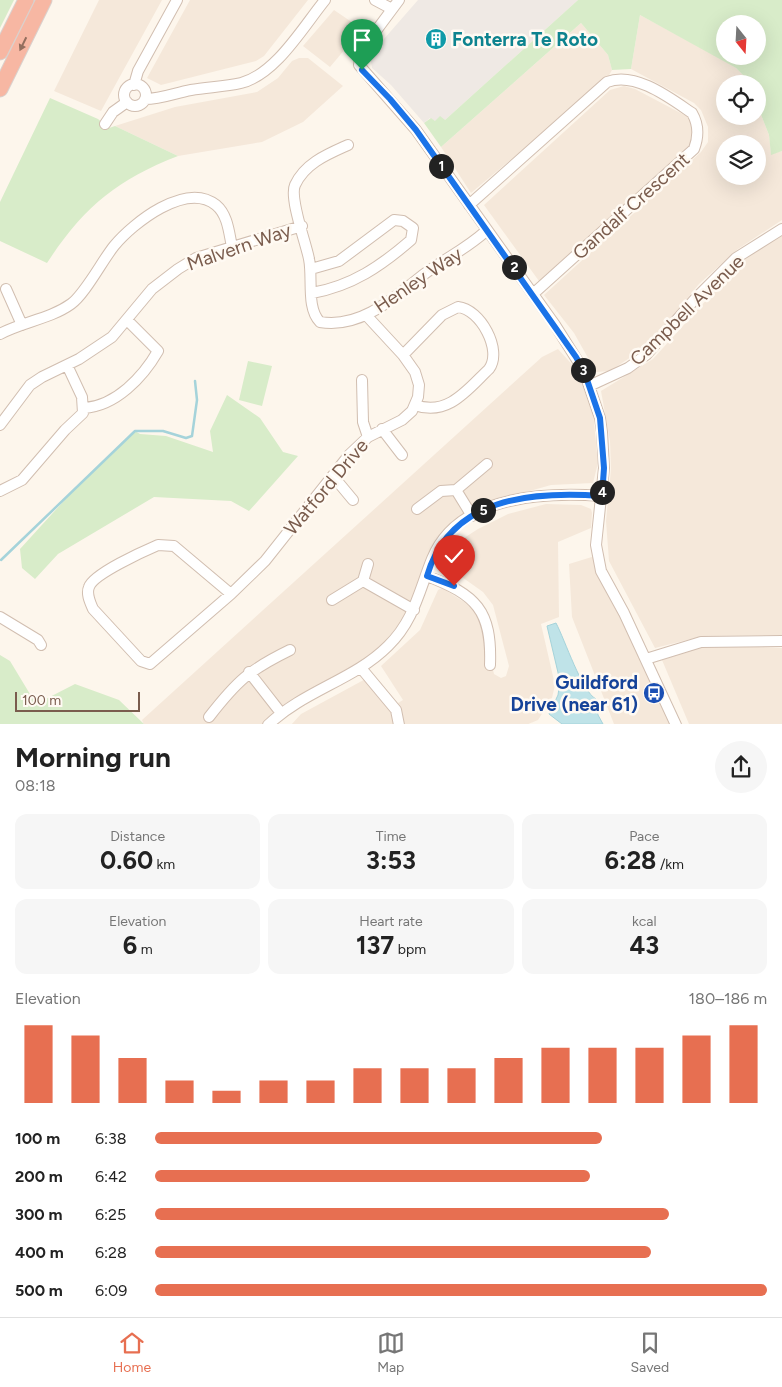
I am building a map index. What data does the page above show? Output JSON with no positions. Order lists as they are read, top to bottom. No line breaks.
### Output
{"streets":{"street":["Gandalf Crescent","Malvern Way","Henley Way","Campbell Avenue","Watford Drive"]},"places":{"building":["Fonterra Te Roto"],"bus stop":["Guildford Drive (near 61)"]},"scale_bar":"100 m","north":"bottom","page":{"pins":["1","2","3","4","5"],"scale":"100 m","heading":["Morning run","08:18"],"stats":[["Distance","0.60 km"],["Time","3:53"],["Pace","6:28 /km"],["Elevation","6 m"],["Heart rate","137 bpm"],["kcal","43"]],"chart":["Elevation","180–186 m"],"list":[{"name":"100 m","note":"6:38"},{"name":"200 m","note":"6:42"},{"name":"300 m","note":"6:25"},{"name":"400 m","note":"6:28"},{"name":"500 m","note":"6:09"}],"tabs":["Home","Map","Saved"]}}
